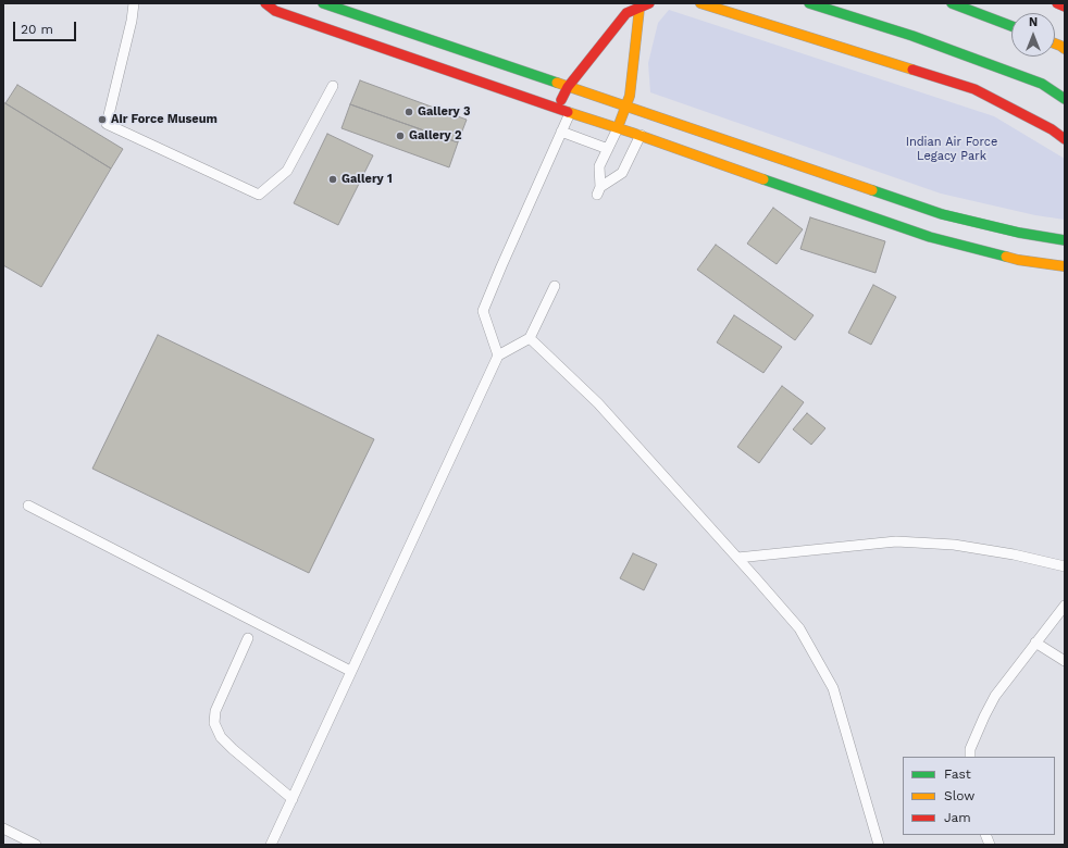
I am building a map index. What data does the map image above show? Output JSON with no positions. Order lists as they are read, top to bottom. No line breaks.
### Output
{"parks":["Indian Air Force Legacy Park"],"places":["Gallery 3","Air Force Museum","Gallery 2","Gallery 1"],"legend":["Fast","Slow","Jam"],"scale_bar":"20 m","north":"top"}
